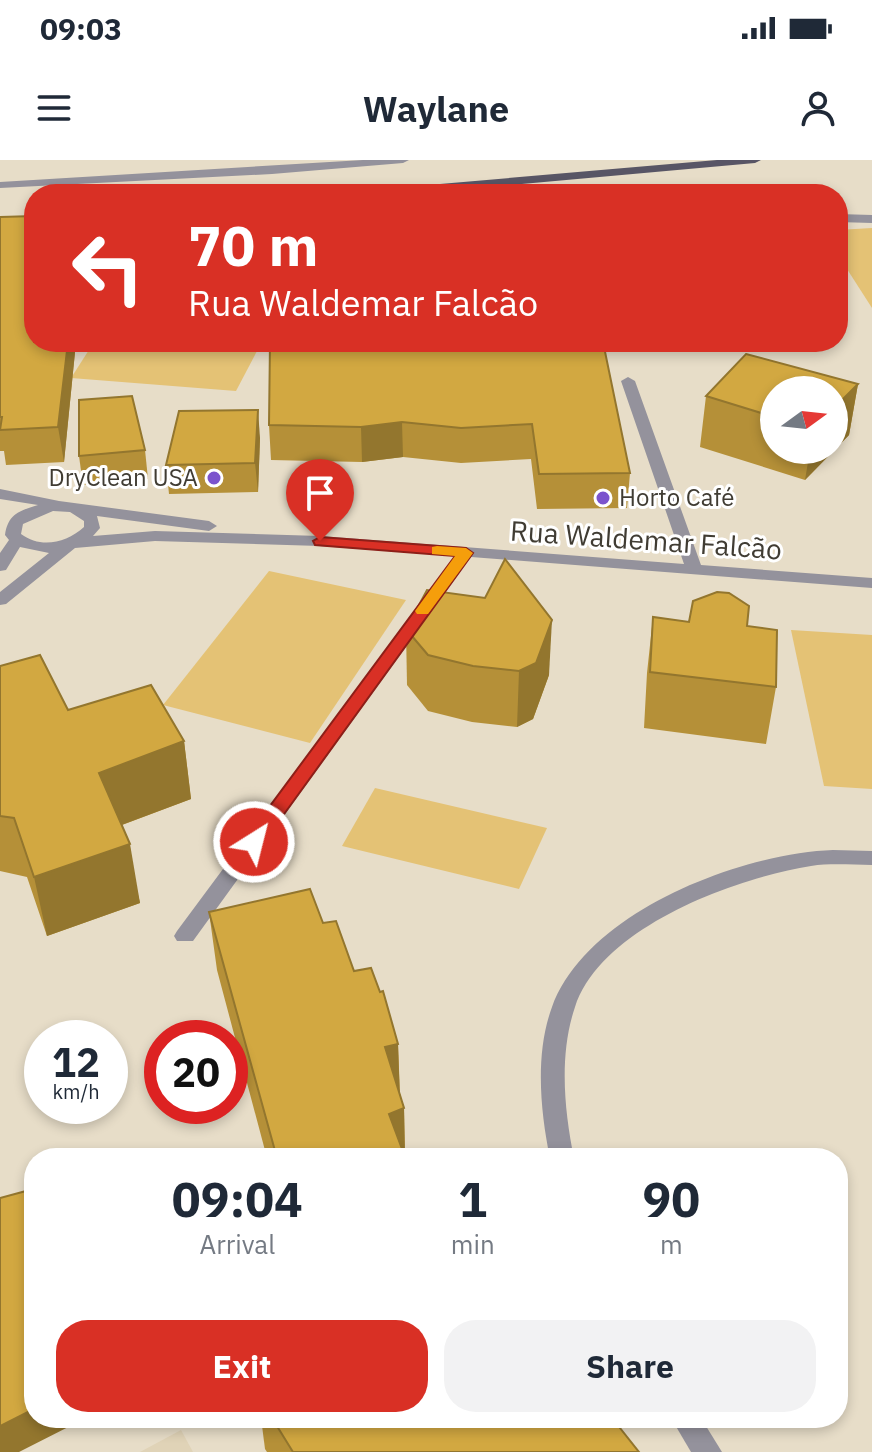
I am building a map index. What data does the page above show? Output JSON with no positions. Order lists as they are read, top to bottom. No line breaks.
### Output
{"streets":{"street":["Rua Waldemar Falcão"]},"places":["DryClean USA","Horto Café"],"north":"right","page":{"status":"09:03","header":"Waylane","turn":["70 m","Rua Waldemar Falcão"],"speed":"12 km/h","limit":"20","eta":["09:04","Arrival","1","min","90","m"],"buttons":["Exit","Share"]}}
